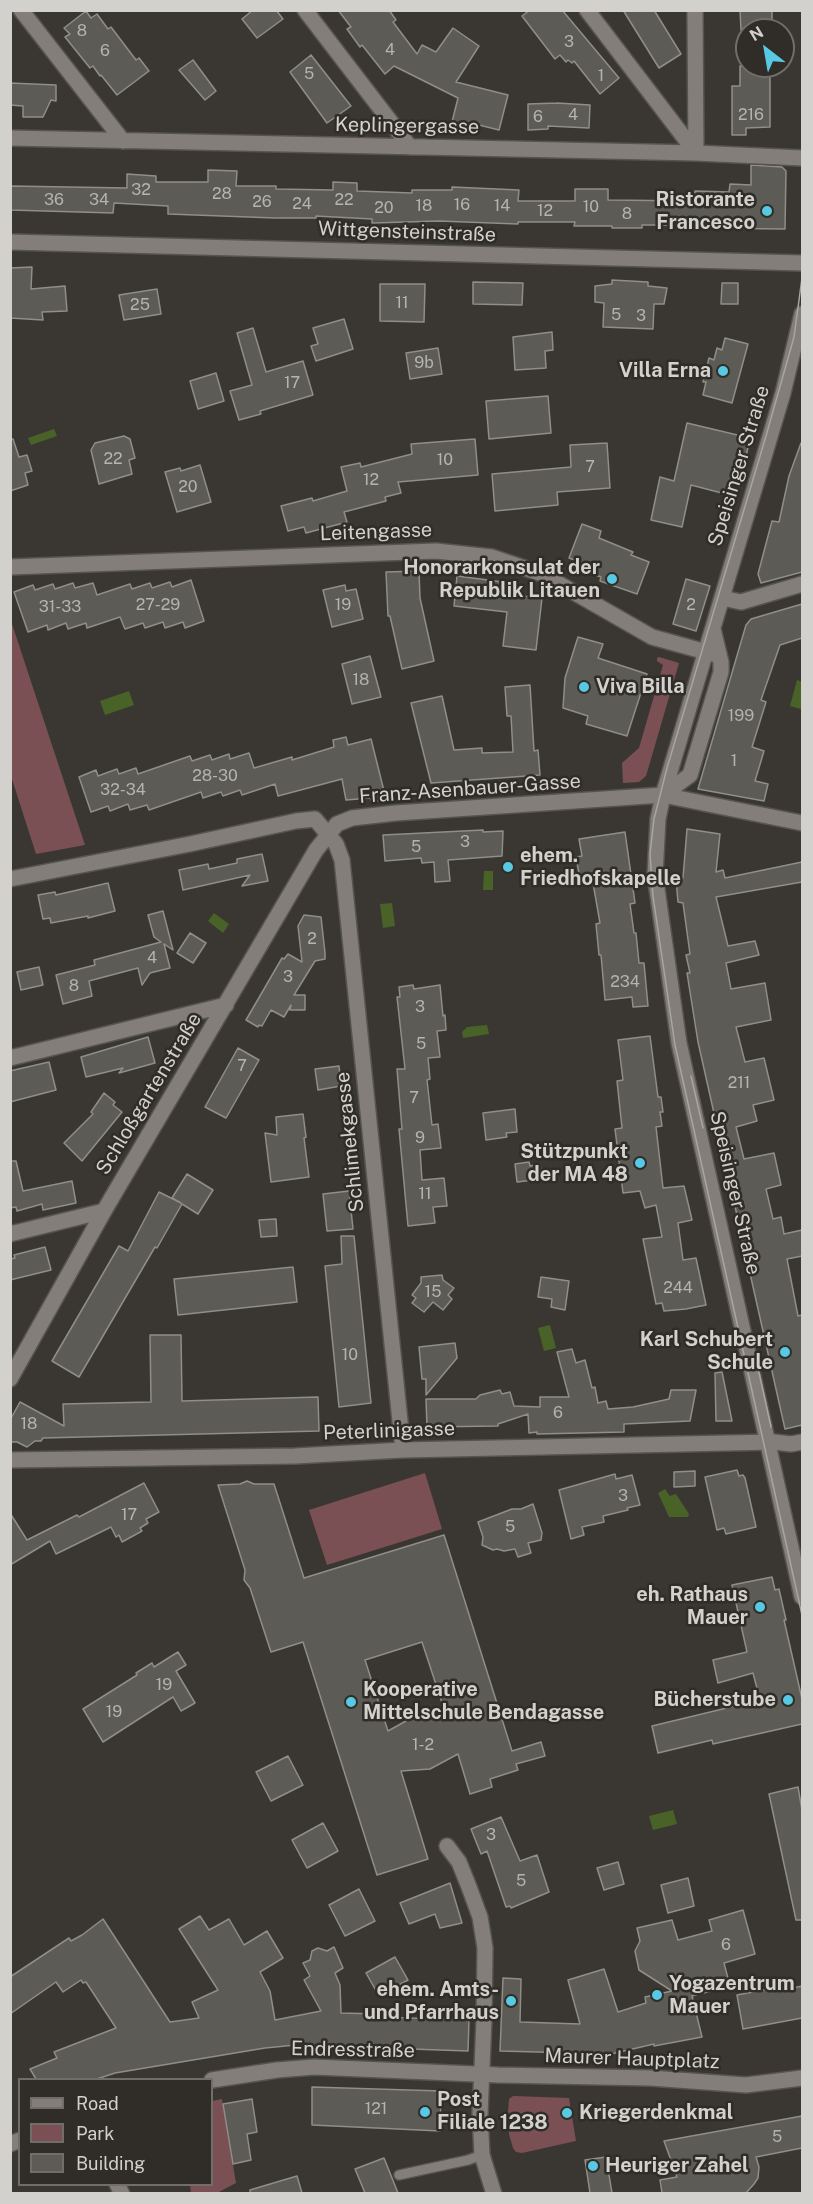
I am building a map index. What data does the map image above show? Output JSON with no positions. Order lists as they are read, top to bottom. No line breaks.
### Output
{"streets":{"street":["Keplingergasse","Wittgensteinstraße","Speisinger Straße","Leitengasse","Franz-Asenbauer-Gasse","Schloßgartenstraße","Schlimekgasse","Peterlinigasse","Endresstraße","Maurer Hauptplatz"]},"crossings":[["Speisinger Straße","Leitengasse"],["Speisinger Straße","Franz-Asenbauer-Gasse"],["Speisinger Straße","Peterlinigasse"],["Franz-Asenbauer-Gasse","Schloßgartenstraße"],["Franz-Asenbauer-Gasse","Schlimekgasse"],["Schloßgartenstraße","Schlimekgasse"],["Schlimekgasse","Peterlinigasse"],["Endresstraße","Maurer Hauptplatz"]],"places":["Ristorante Francesco","Villa Erna","Honorarkonsulat der Republik Litauen","Viva Billa","ehem. Friedhofskapelle","Stützpunkt der MA 48","Karl Schubert Schule","eh. Rathaus Mauer","Bücherstube","Kooperative Mittelschule Bendagasse","Yogazentrum Mauer","ehem. Amts- und Pfarrhaus","Post Filiale 1238","Kriegerdenkmal","Heuriger Zahel"],"house_numbers":["8","3","4","6","5","1","4","216","6","32","28","36","34","22","26","24","16","18","14","10","20","12","8","11","25","5","3","9b","17","22","10","7","12","20","27-29","19","2","31-33","18","199","1","28-30","32-34","3","5","2","4","3","234","8","3","5","7","211","7","9","11","244","15","10","6","18","3","17","5","19","19","1-2","3","5","6","121","5"],"legend":["Road","Park","Building"],"north":"top left"}
